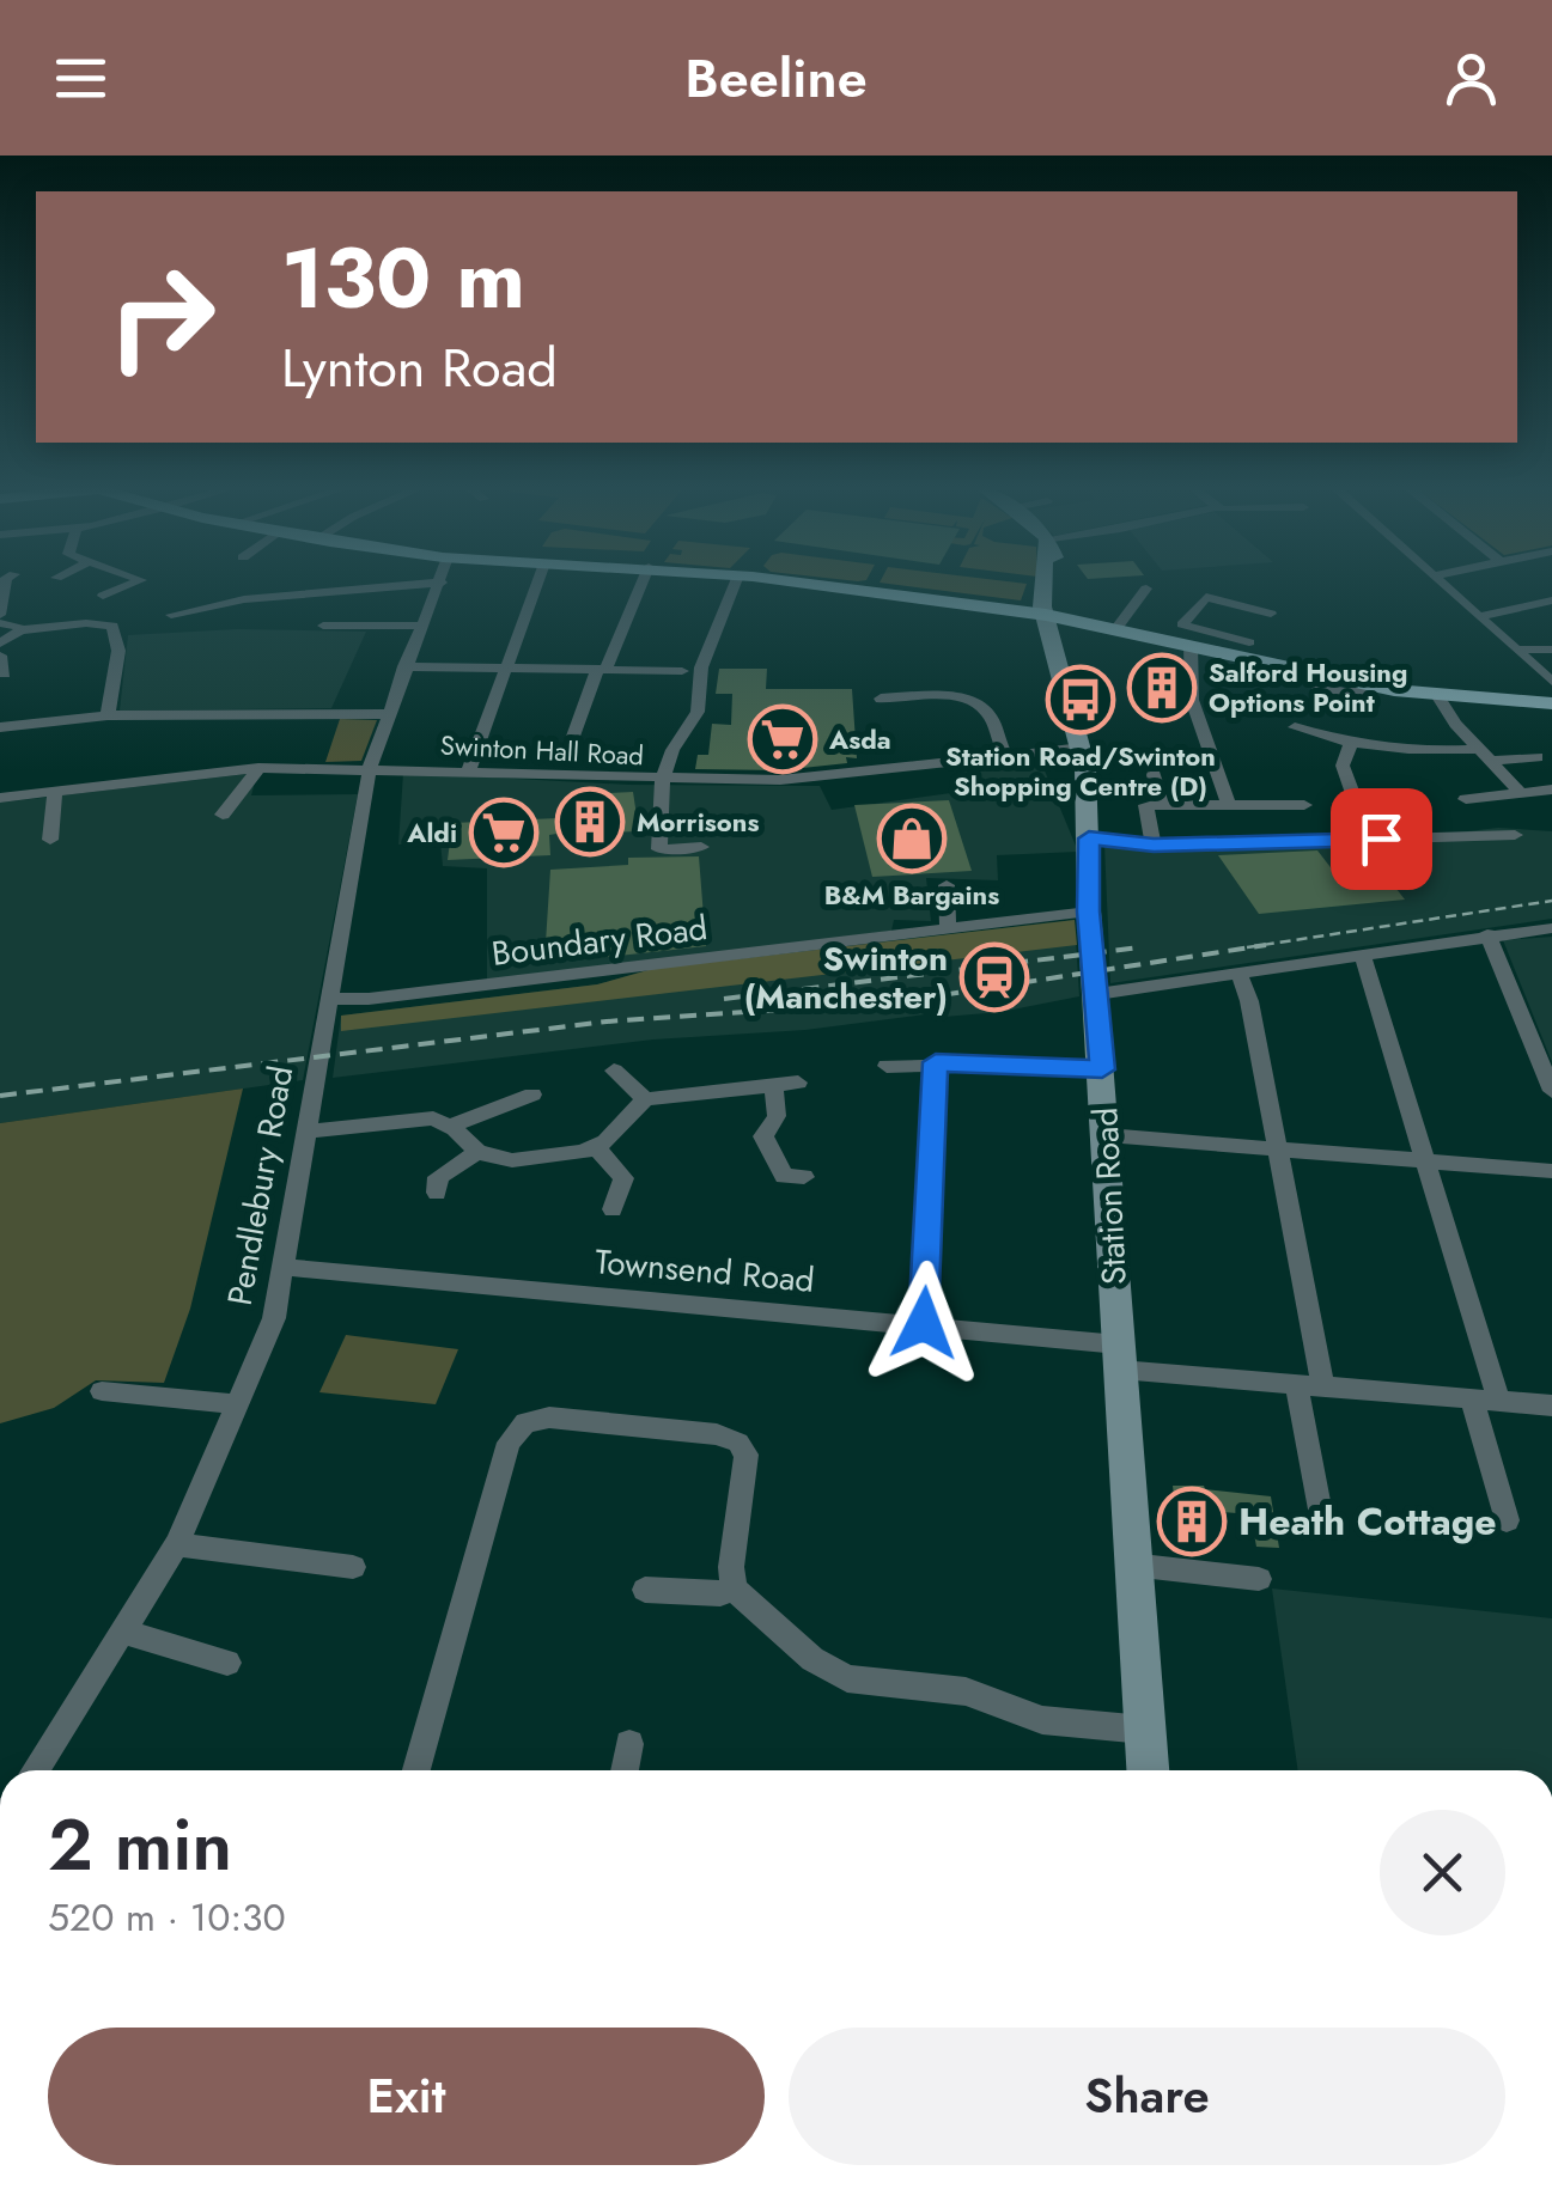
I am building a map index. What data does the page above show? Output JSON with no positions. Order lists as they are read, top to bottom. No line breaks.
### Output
{"streets":{"main road":["Station Road"],"street":["Swinton Hall Road","Boundary Road","Pendlebury Road","Townsend Road"]},"crossings":[["Swinton Hall Road","Pendlebury Road"],["Swinton Hall Road","Station Road"],["Boundary Road","Pendlebury Road"],["Boundary Road","Station Road"],["Pendlebury Road","Townsend Road"],["Station Road","Townsend Road"]],"places":{"building":["Salford Housing Options Point","Morrisons","Heath Cottage"],"bus stop":["Station Road/Swinton Shopping Centre (D)"],"supermarket":["Asda","Aldi"],"shop":["B&M Bargains"],"station":["Swinton (Manchester)"]},"page":{"header":"Beeline","turn":["130 m","Lynton Road"],"heading":["2 min","520 m · 10:30"],"buttons":["Exit","Share"]}}
